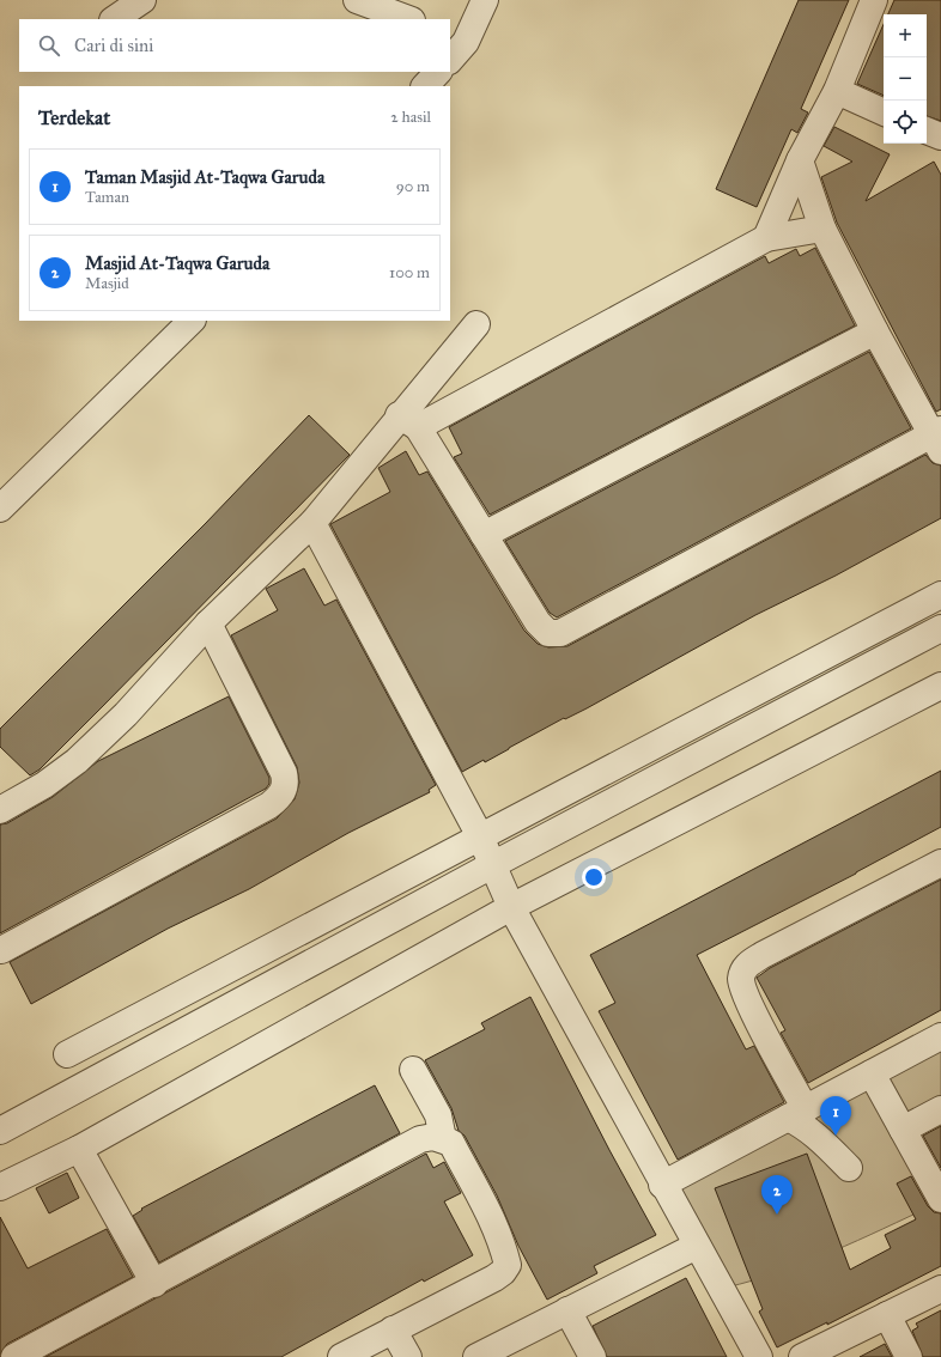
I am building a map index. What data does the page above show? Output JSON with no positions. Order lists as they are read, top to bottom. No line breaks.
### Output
{"page":{"map_buttons":["+","−"],"search":"Cari di sini","heading":["Terdekat","2 hasil"],"list":[{"mark":"1","name":"Taman Masjid At-Taqwa Garuda","note":"Taman","value":"90 m"},{"mark":"2","name":"Masjid At-Taqwa Garuda","note":"Masjid","value":"100 m"}],"pins":["1","2"]}}
